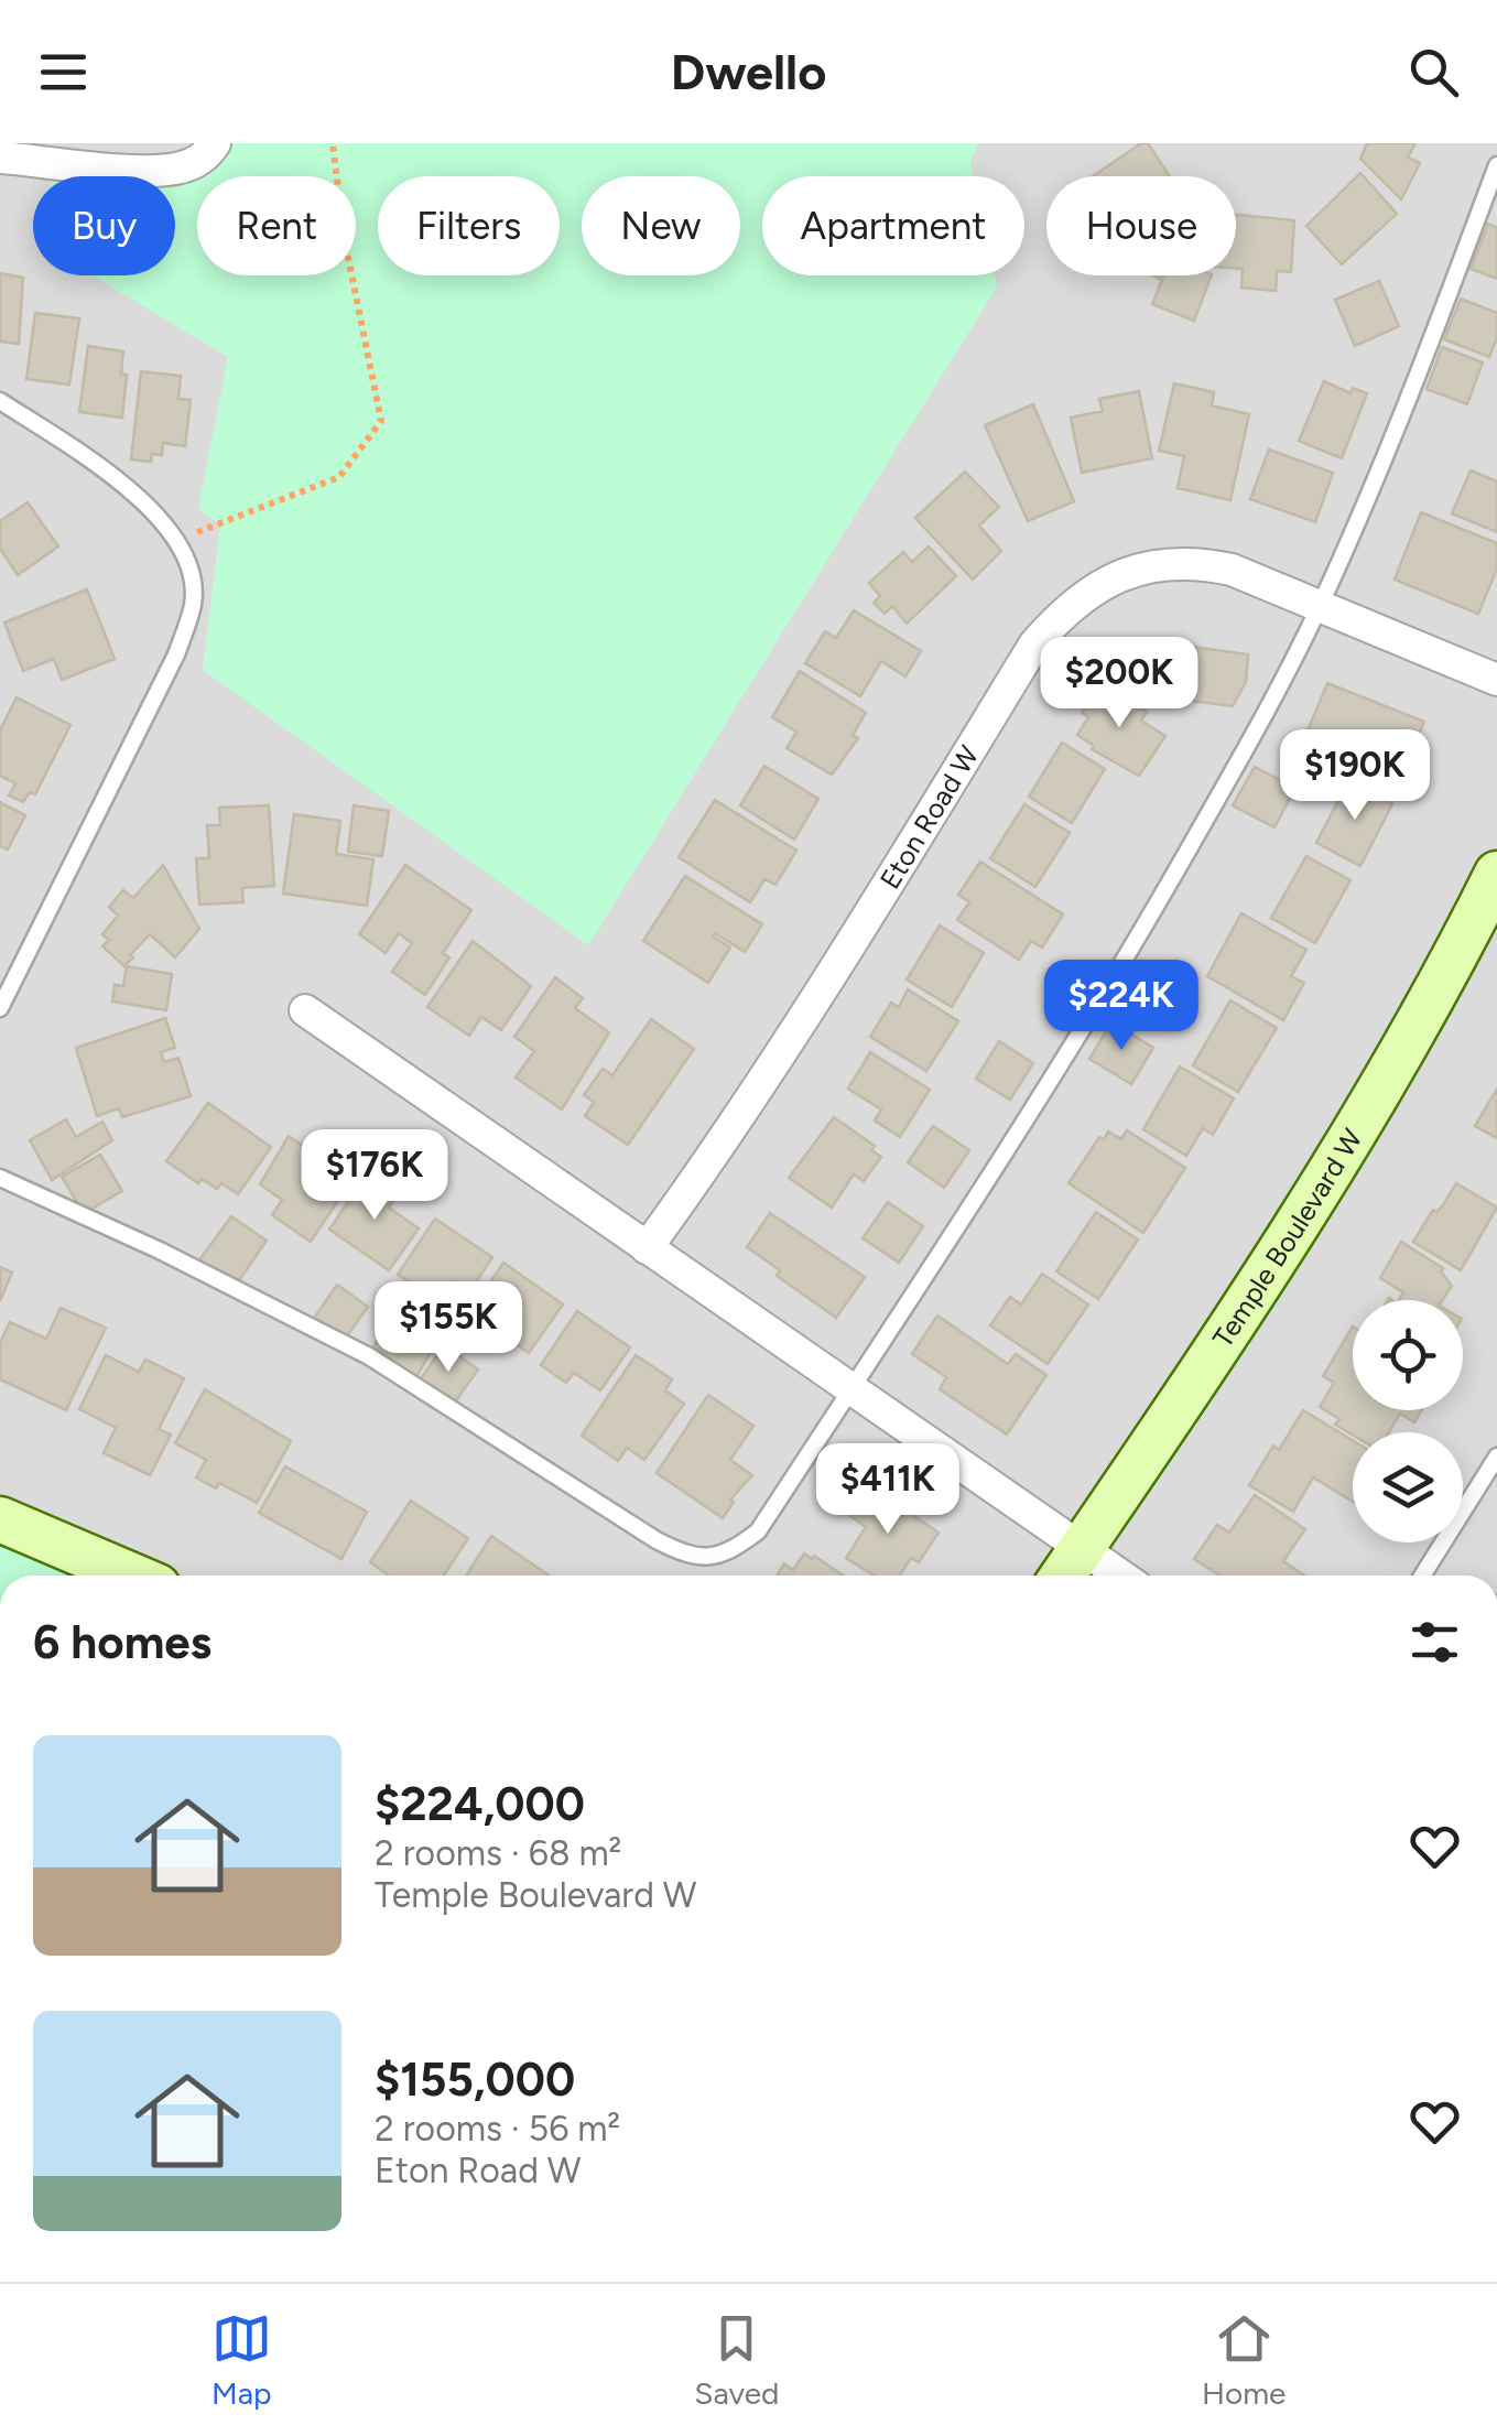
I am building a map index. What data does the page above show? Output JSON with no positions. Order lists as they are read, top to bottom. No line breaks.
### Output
{"streets":{"street":["Eton Road W","Temple Boulevard W"]},"page":{"header":"Dwello","chip":["Buy","Rent","Filters","New","Apartment","House"],"price":["$200K","$190K","$224K","$176K","$155K","$411K"],"heading":"6 homes","list":[{"name":"$224,000","note":"2 rooms · 68 m² · Temple Boulevard W"},{"name":"$155,000","note":"2 rooms · 56 m² · Eton Road W"}],"tabs":["Map","Saved","Home"]}}
